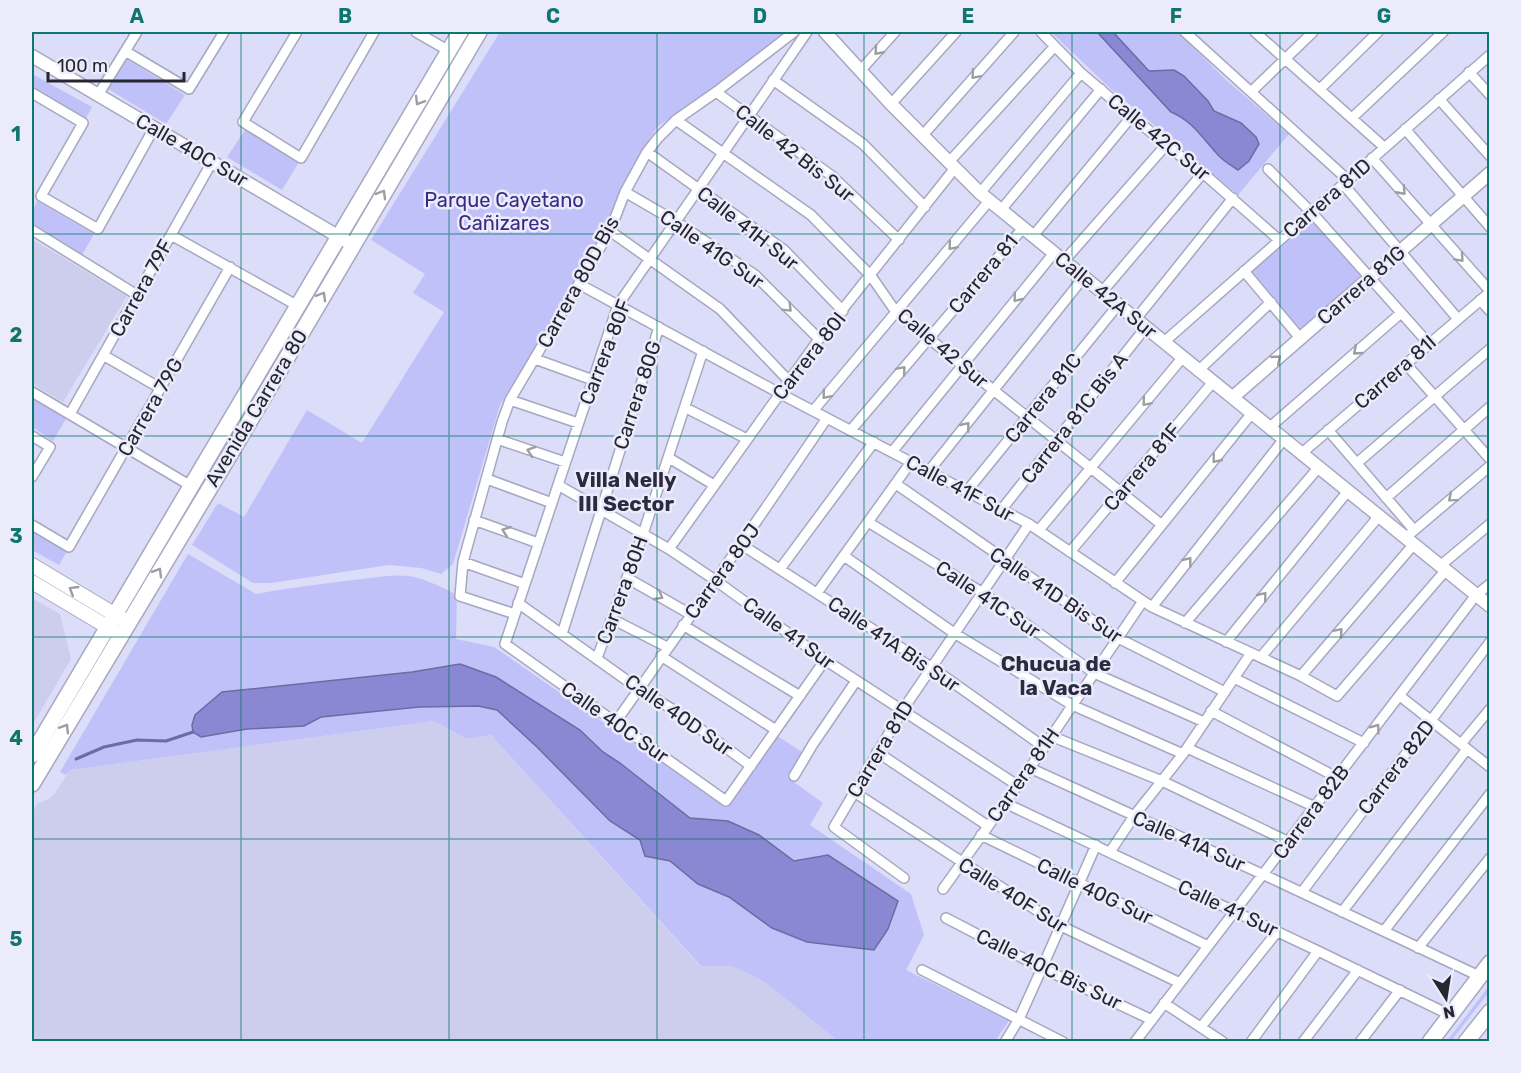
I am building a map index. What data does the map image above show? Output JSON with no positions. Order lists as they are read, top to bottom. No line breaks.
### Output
{"streets":{"main road":["Avenida Carrera 80"],"street":["Calle 42C Sur","Calle 40C Sur","Calle 42 Bis Sur","Carrera 81D","Calle 41H Sur","Calle 41G Sur","Carrera 81","Carrera 80D Bis","Carrera 81G","Carrera 79F","Calle 42A Sur","Calle 42 Sur","Carrera 80F","Carrera 80I","Carrera 81I","Carrera 80G","Carrera 81C","Carrera 79G","Carrera 81C Bis A","Carrera 81F","Calle 41F Sur","Carrera 80J","Carrera 80H","Calle 41D Bis Sur","Calle 41C Sur","Calle 41 Sur","Calle 41A Bis Sur","Calle 40D Sur","Carrera 82D","Carrera 81H","Carrera 82B","Calle 41A Sur","Calle 40G Sur","Calle 40F Sur","Calle 40C Bis Sur"]},"crossings":[["Calle 42C Sur","Carrera 81D"],["Calle 42C Sur","Carrera 80I"],["Calle 42C Sur","Carrera 81C Bis A"],["Calle 40C Sur","Carrera 79F"],["Calle 40C Sur","Carrera 80F"],["Calle 40C Sur","Avenida Carrera 80"],["Calle 40C Sur","Carrera 80J"],["Calle 40C Sur","Calle 40D Sur"],["Calle 42 Bis Sur","Carrera 80D Bis"],["Calle 42 Bis Sur","Carrera 80F"],["Calle 42 Bis Sur","Carrera 80I"],["Carrera 81D","Calle 42A Sur"],["Carrera 81D","Calle 41F Sur"],["Carrera 81D","Calle 41D Bis Sur"],["Carrera 81D","Calle 41C Sur"],["Carrera 81D","Calle 41 Sur"],["Carrera 81D","Calle 41A Bis Sur"],["Carrera 81D","Calle 40F Sur"],["Calle 41H Sur","Carrera 80D Bis"],["Calle 41H Sur","Carrera 80F"],["Calle 41H Sur","Carrera 80I"],["Calle 41G Sur","Carrera 80D Bis"],["Calle 41G Sur","Carrera 80F"],["Calle 41G Sur","Carrera 80I"],["Carrera 81","Calle 42A Sur"],["Carrera 81","Calle 42 Sur"],["Carrera 81","Calle 41F Sur"],["Carrera 80D Bis","Calle 42 Sur"],["Carrera 80D Bis","Carrera 80F"],["Carrera 80D Bis","Calle 41F Sur"],["Carrera 81G","Calle 42A Sur"],["Calle 42A Sur","Carrera 80I"],["Calle 42A Sur","Carrera 81I"],["Calle 42A Sur","Carrera 81C"],["Calle 42A Sur","Carrera 81C Bis A"],["Calle 42A Sur","Carrera 81F"],["Calle 42A Sur","Calle 41F Sur"],["Calle 42A Sur","Carrera 81H"],["Calle 42A Sur","Carrera 82B"],["Calle 42 Sur","Carrera 80F"],["Calle 42 Sur","Carrera 80I"],["Calle 42 Sur","Carrera 81C"],["Calle 42 Sur","Carrera 81C Bis A"],["Calle 42 Sur","Carrera 81F"],["Carrera 80F","Calle 41F Sur"],["Carrera 80F","Calle 41 Sur"],["Carrera 80F","Calle 40D Sur"],["Carrera 80I","Calle 41F Sur"],["Carrera 80I","Calle 41 Sur"],["Carrera 80G","Calle 41F Sur"],["Carrera 80G","Calle 41 Sur"],["Carrera 80G","Calle 40D Sur"],["Carrera 81C","Calle 41F Sur"],["Carrera 81C Bis A","Calle 41F Sur"],["Carrera 81F","Calle 41F Sur"],["Calle 41F Sur","Carrera 80J"],["Calle 41F Sur","Carrera 80H"],["Calle 41F Sur","Carrera 81H"],["Carrera 80J","Calle 41 Sur"],["Carrera 80J","Calle 41A Bis Sur"],["Carrera 80J","Calle 40D Sur"],["Carrera 80H","Calle 41 Sur"],["Carrera 80H","Calle 40D Sur"],["Calle 41D Bis Sur","Carrera 81H"],["Calle 41C Sur","Carrera 81H"],["Calle 41 Sur","Carrera 81H"],["Calle 41 Sur","Carrera 82B"],["Calle 41A Bis Sur","Carrera 81H"],["Carrera 82D","Calle 41A Sur"],["Carrera 81H","Calle 41A Sur"],["Carrera 81H","Calle 40G Sur"],["Carrera 81H","Calle 40F Sur"],["Carrera 82B","Calle 41A Sur"],["Carrera 82B","Calle 40G Sur"],["Carrera 82B","Calle 40F Sur"],["Carrera 82B","Calle 40C Bis Sur"]],"districts":["Villa Nelly III Sector","Chucua de la Vaca"],"parks":["Parque Cayetano Cañizares"],"scale_bar":"100 m","north":"bottom","grid":{"columns":["A","B","C","D","E","F","G"],"rows":["1","2","3","4","5"]}}
